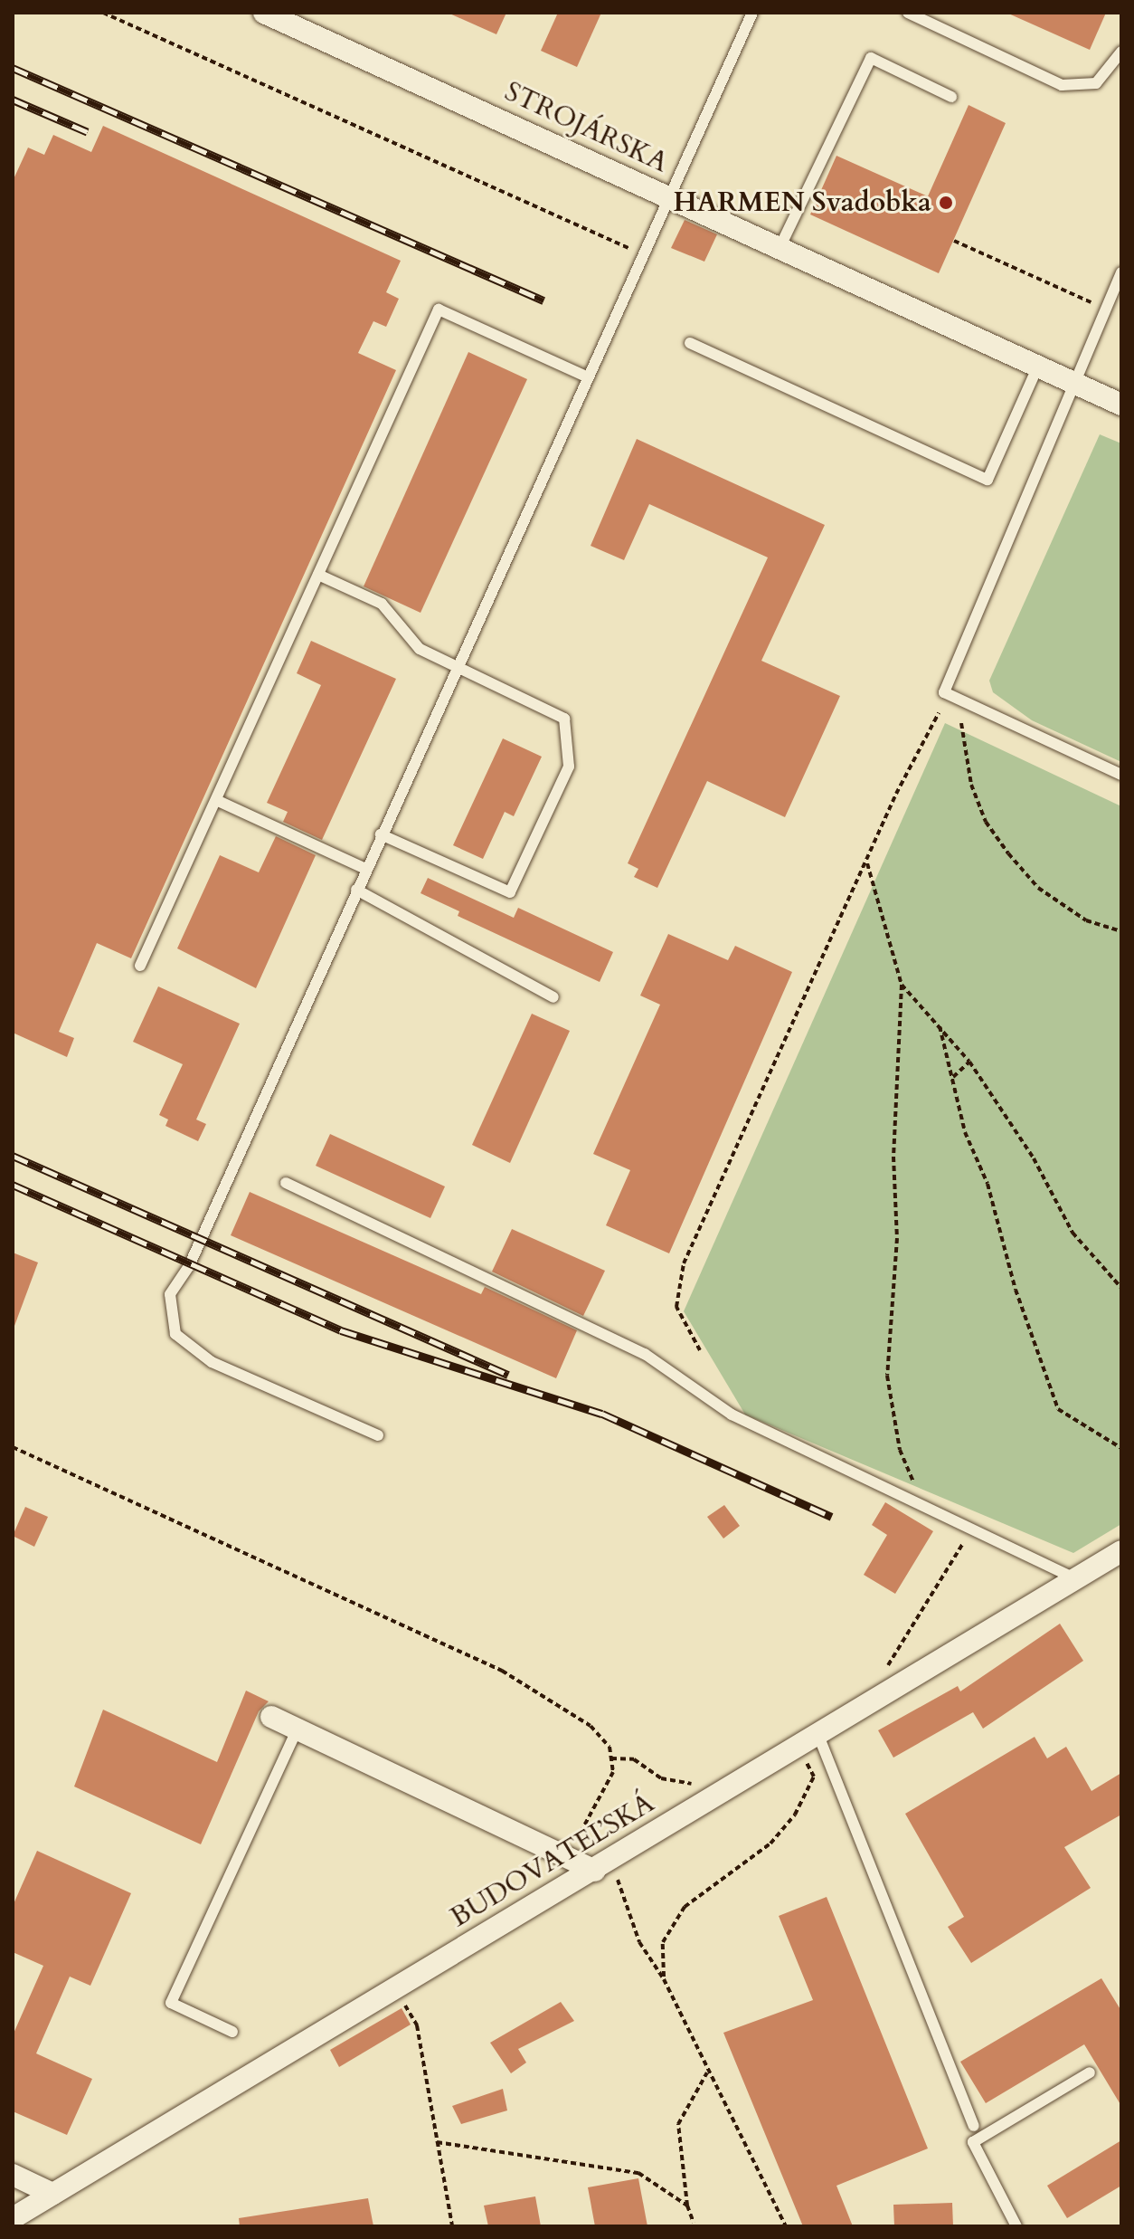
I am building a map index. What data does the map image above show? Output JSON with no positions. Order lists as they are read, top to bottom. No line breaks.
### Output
{"streets":{"street":["STROJÁRSKA","BUDOVATEĽSKÁ"]},"places":["HARMEN Svadobka"]}
